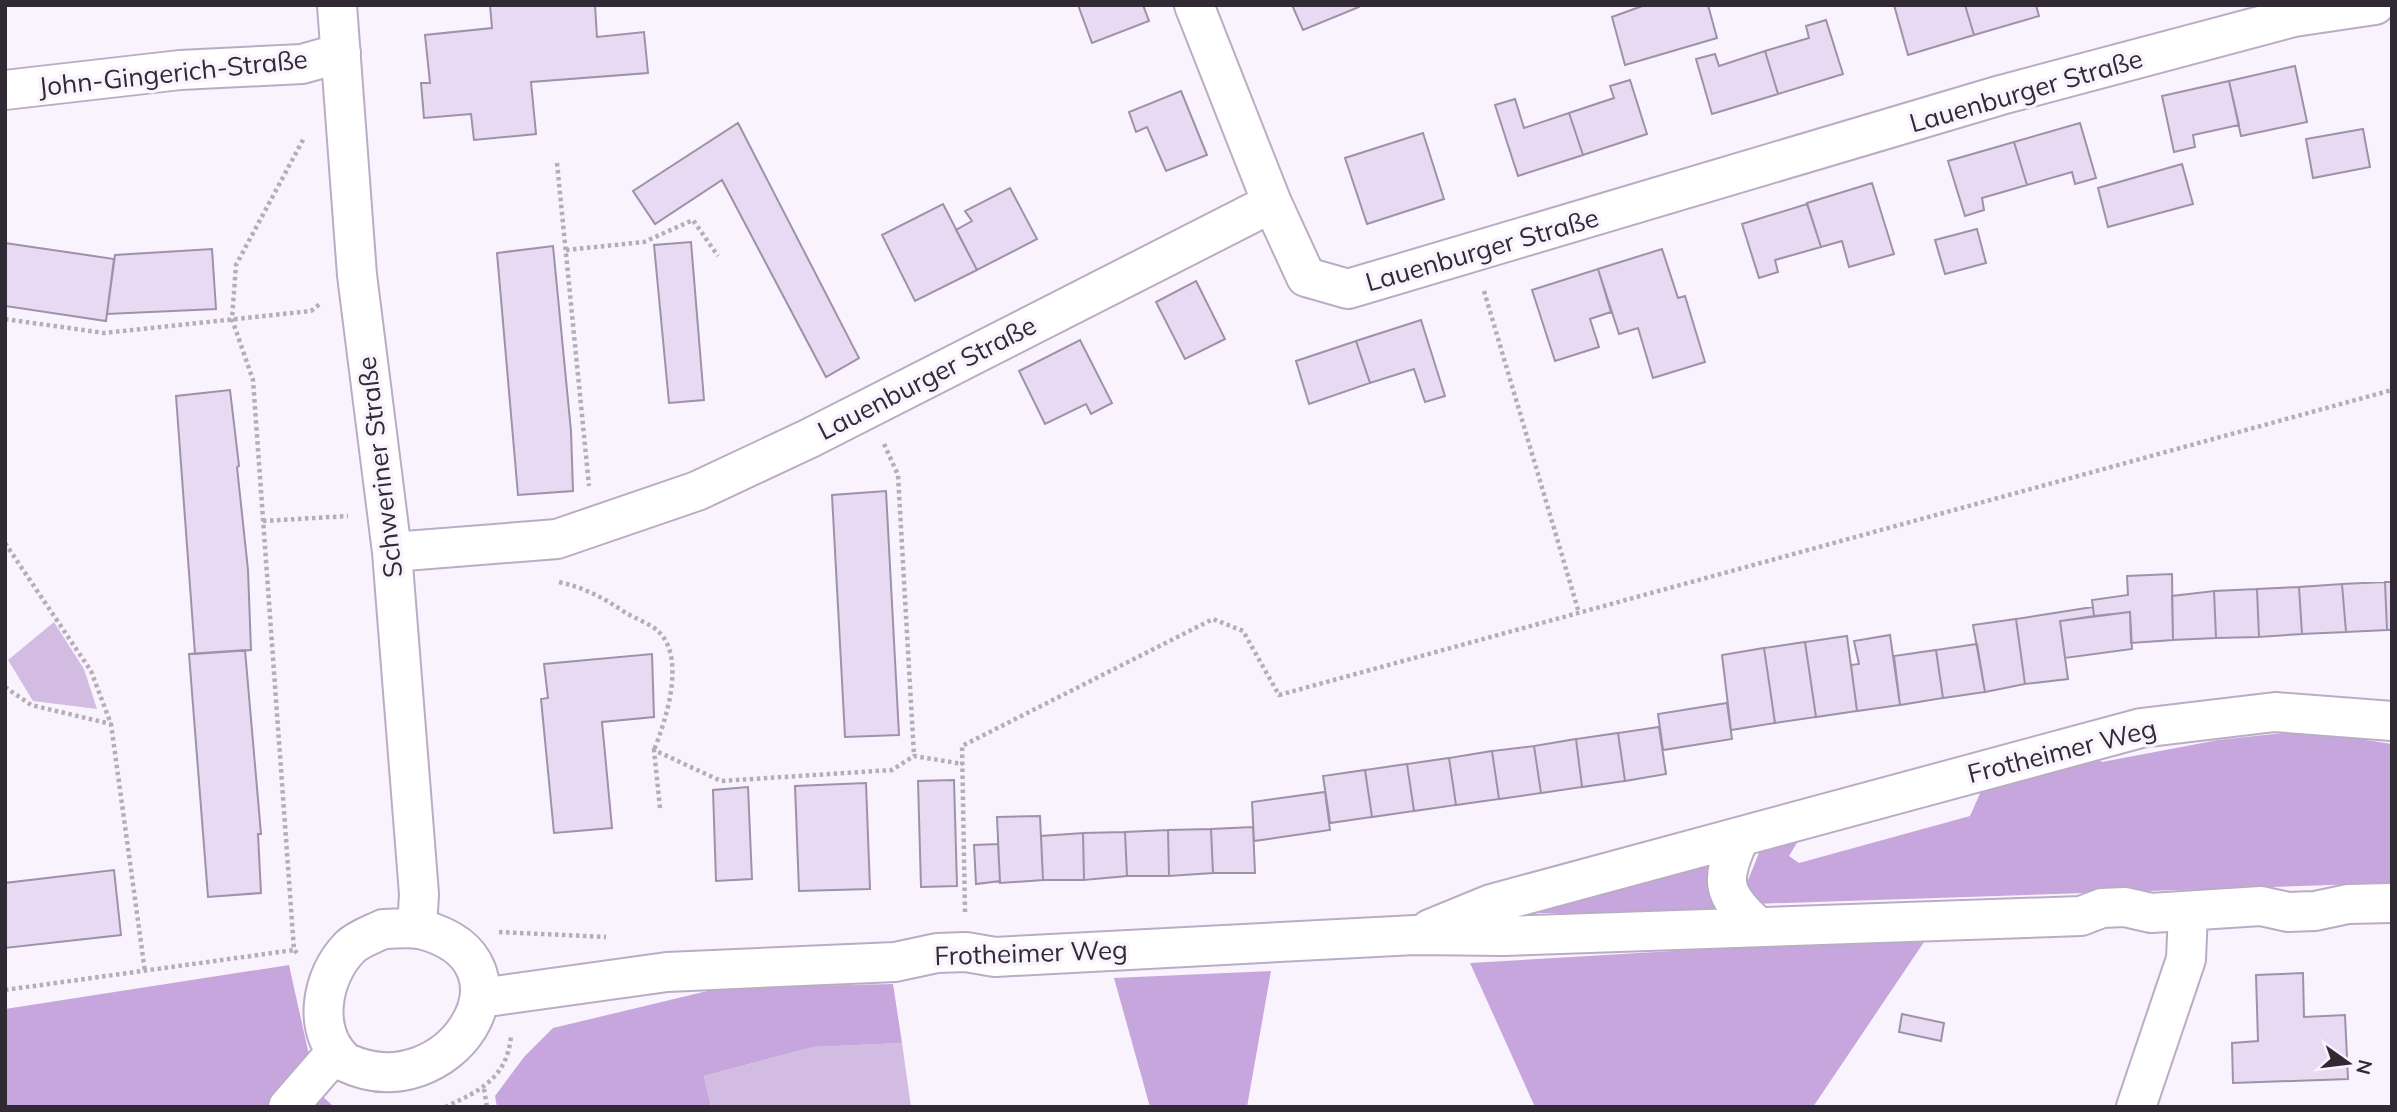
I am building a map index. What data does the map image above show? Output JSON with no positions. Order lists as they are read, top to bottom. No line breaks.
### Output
{"streets":{"street":["John-Gingerich-Straße","Lauenburger Straße","Schweriner Straße","Frotheimer Weg"]},"crossings":[["John-Gingerich-Straße","Schweriner Straße"],["Lauenburger Straße","Schweriner Straße"],["Schweriner Straße","Frotheimer Weg"]],"north":"right"}
